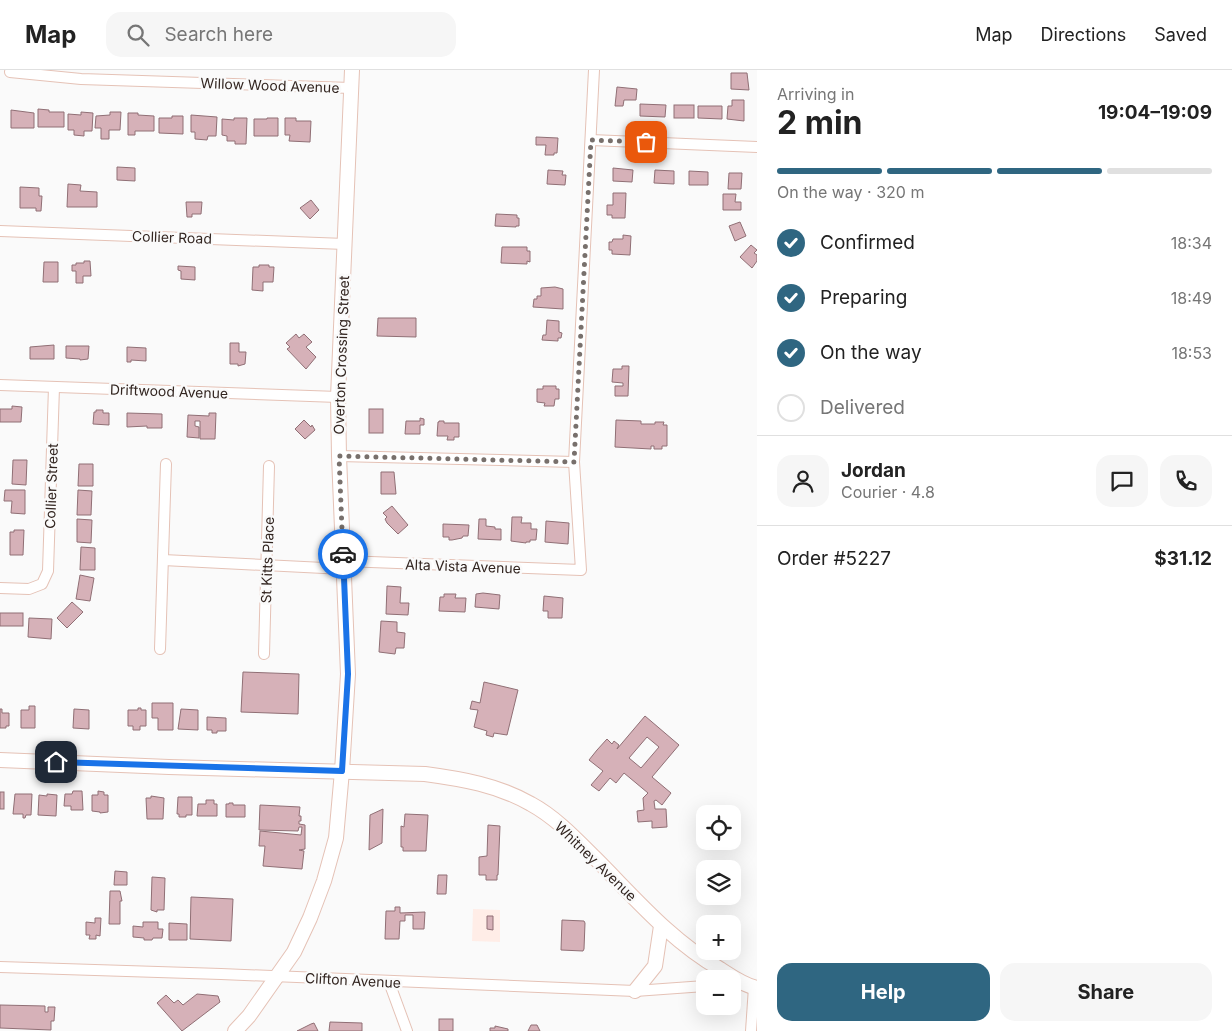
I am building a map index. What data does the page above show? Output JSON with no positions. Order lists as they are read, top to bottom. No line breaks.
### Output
{"streets":{"main road":["Overton Crossing Street","Whitney Avenue"],"street":["Willow Wood Avenue","Collier Road","Driftwood Avenue","Collier Street","St Kitts Place","Alta Vista Avenue","Clifton Avenue"]},"crossings":[["Willow Wood Avenue","Overton Crossing Street"],["Collier Road","Overton Crossing Street"],["Overton Crossing Street","Driftwood Avenue"],["Overton Crossing Street","Alta Vista Avenue"],["Overton Crossing Street","Whitney Avenue"],["Overton Crossing Street","Clifton Avenue"],["Driftwood Avenue","Collier Street"],["St Kitts Place","Alta Vista Avenue"]],"page":{"header":"Map","search":"Search here","nav":["Map","Directions","Saved"],"heading":["2 min","Arriving in","19:04–19:09"],"panel":["Jordan","Courier · 4.8","Order #5227","$31.12"],"bar":"On the way · 320 m","list":[["Confirmed","18:34"],["Preparing","18:49"],["On the way","18:53"],"Delivered"],"map_buttons":["+","−"],"buttons":["Help","Share"]}}
